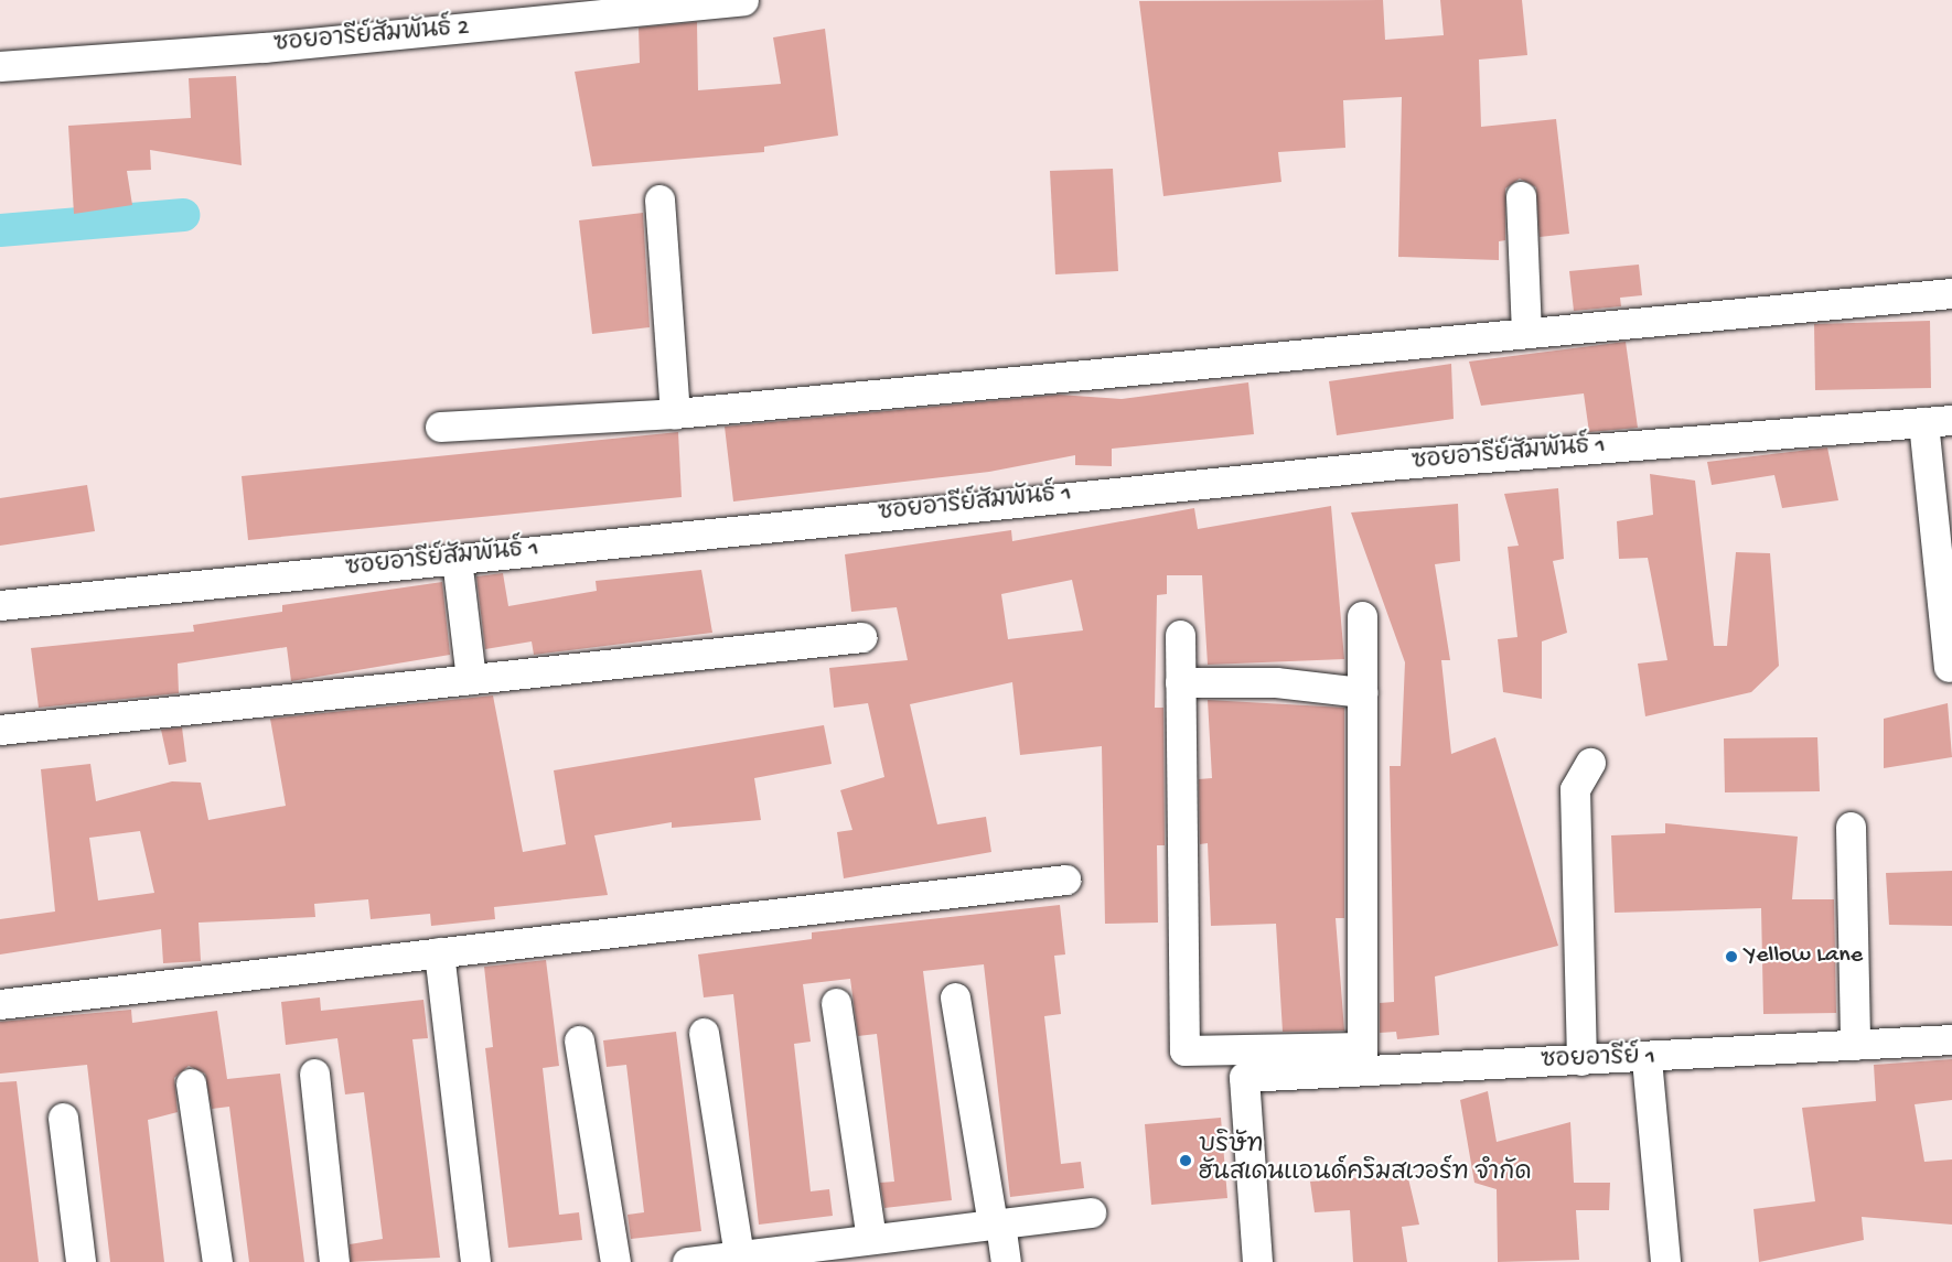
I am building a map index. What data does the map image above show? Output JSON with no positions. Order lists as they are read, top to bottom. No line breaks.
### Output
{"streets":{"street":["ซอยอารีย์สัมพันธ์ 2","ซอยอารีย์สัมพันธ์ 1","ซอยอารีย์ 1"]},"places":["Yellow Lane","บริษัท ฮันสเดนแอนด์คริมสเวอร์ท จำกัด"]}
